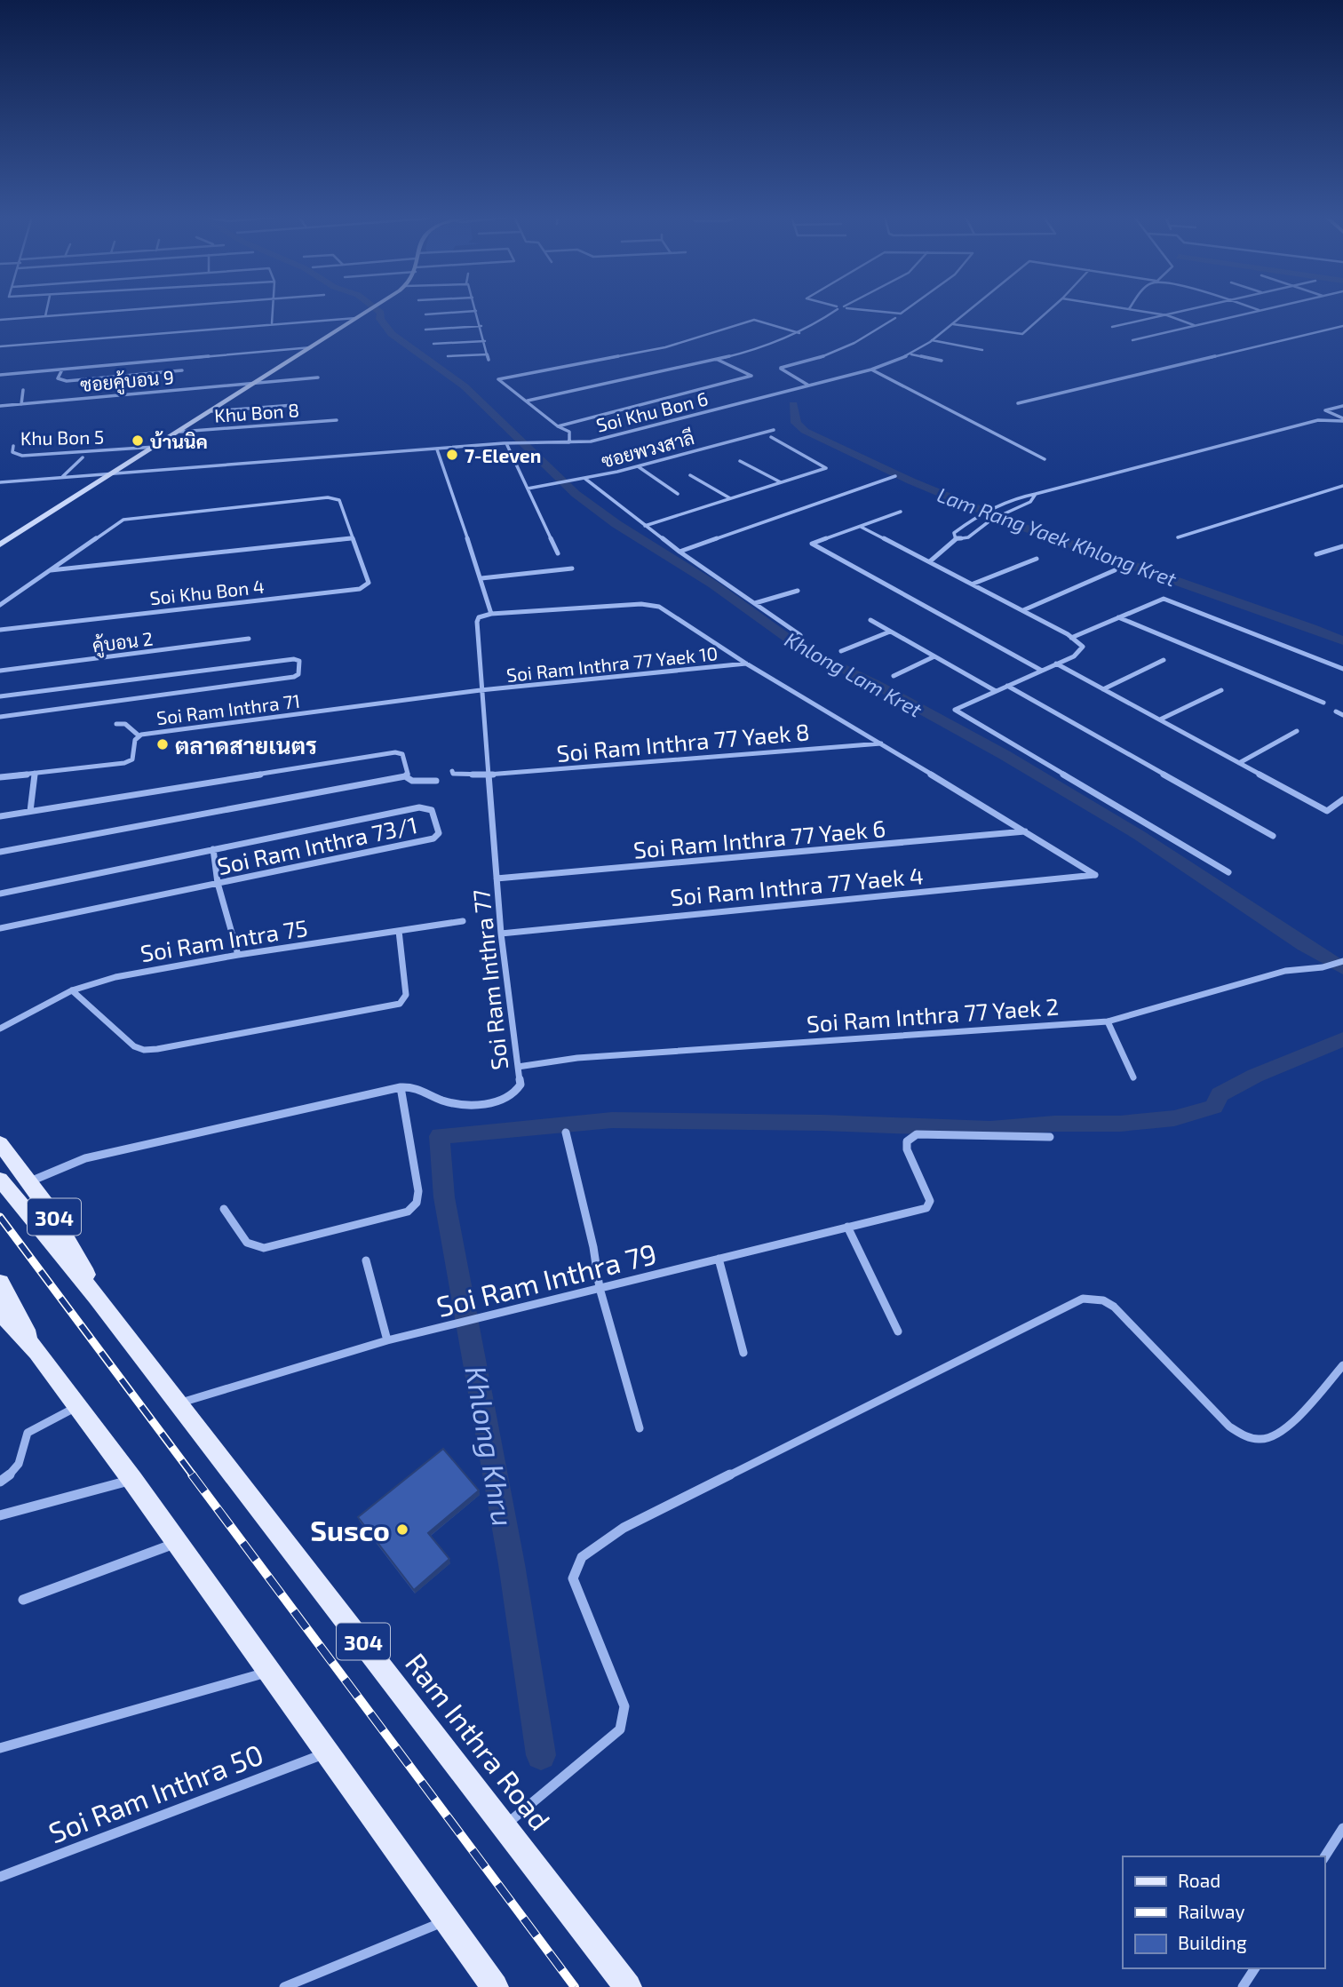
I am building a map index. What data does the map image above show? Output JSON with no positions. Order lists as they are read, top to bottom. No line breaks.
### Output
{"streets":{"main road":["304","Ram Inthra Road"],"street":["ซอยคู้บอน 9","Soi Khu Bon 6","Khu Bon 8","Khu Bon 5","ซอยพวงสาลี","Soi Khu Bon 4","คู้บอน 2","Soi Ram Inthra 77 Yaek 10","Soi Ram Inthra 71","Soi Ram Inthra 77 Yaek 8","Soi Ram Inthra 77 Yaek 6","Soi Ram Inthra 73/1","Soi Ram Inthra 77 Yaek 4","Soi Ram Intra 75","Soi Ram Inthra 77","Soi Ram Inthra 77 Yaek 2","Soi Ram Inthra 79","Soi Ram Inthra 50"]},"crossings":[["Soi Ram Inthra 77 Yaek 10","Soi Ram Inthra 71"],["Soi Ram Inthra 77 Yaek 10","Soi Ram Inthra 77"],["Soi Ram Inthra 71","Soi Ram Inthra 77"],["Soi Ram Inthra 77 Yaek 8","Soi Ram Inthra 77"],["Soi Ram Inthra 77 Yaek 6","Soi Ram Inthra 77 Yaek 4"],["Soi Ram Inthra 77 Yaek 6","Soi Ram Inthra 77"],["Soi Ram Inthra 77 Yaek 4","Soi Ram Inthra 77"],["Soi Ram Inthra 77","Soi Ram Inthra 77 Yaek 2"],["Soi Ram Inthra 77","Ram Inthra Road"],["Soi Ram Inthra 79","Ram Inthra Road"]],"water":["Lam Rang Yaek Khlong Kret","Khlong Lam Kret","Khlong Khru"],"places":["บ้านนิค","7-Eleven","ตลาดสายเนตร","Susco"],"legend":["Road","Railway","Building"]}
